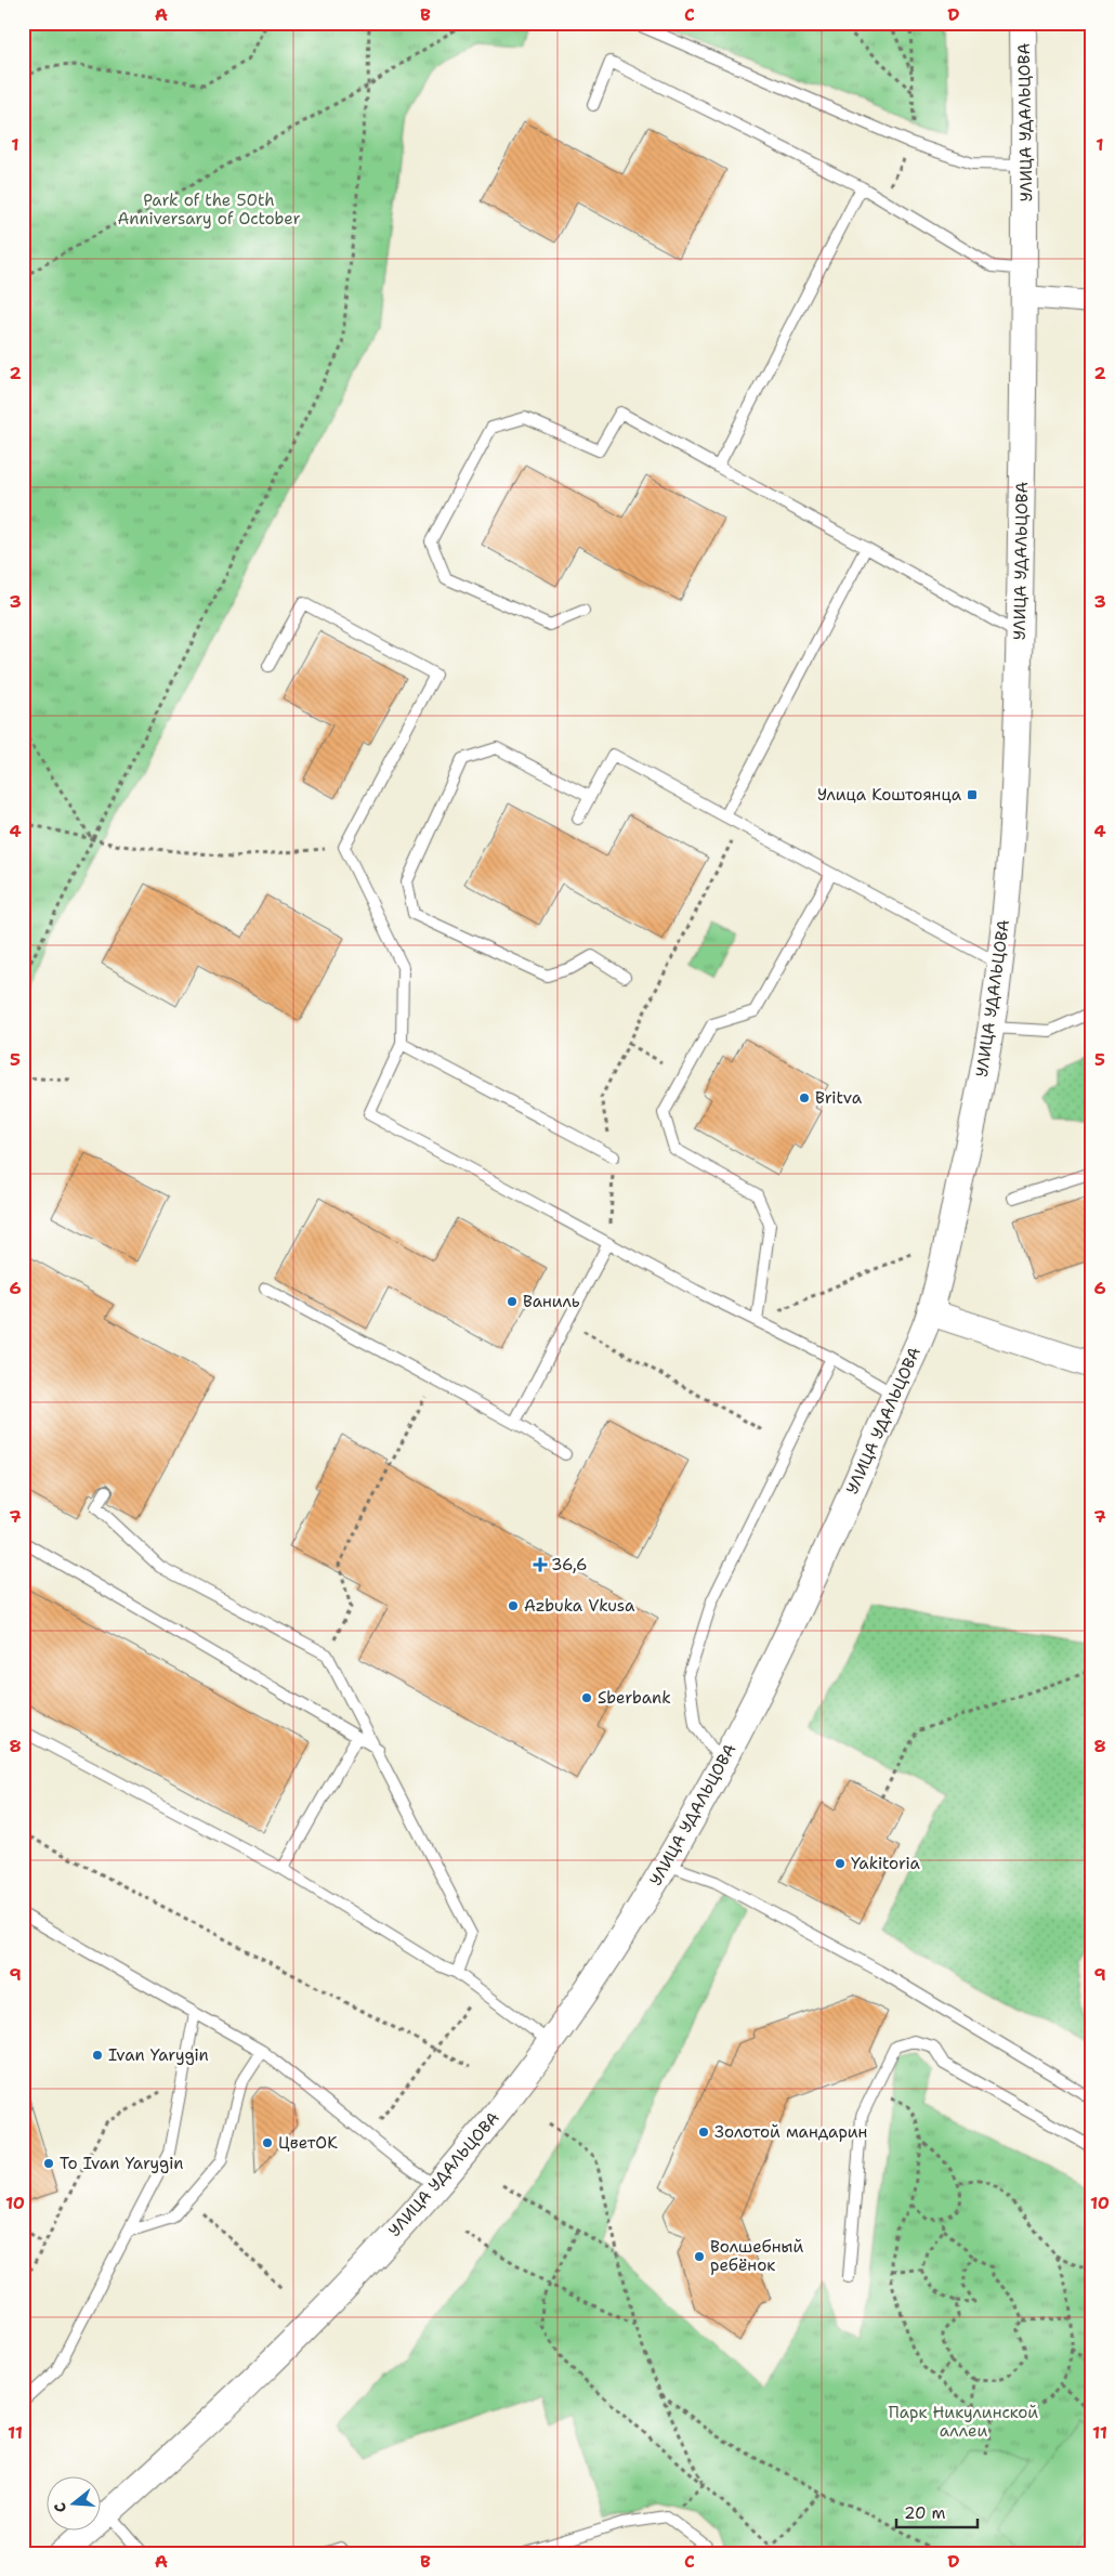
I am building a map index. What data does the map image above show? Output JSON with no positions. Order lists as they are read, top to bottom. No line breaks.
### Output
{"streets":{"street":["УЛИЦА УДАЛЬЦОВА"]},"parks":["Park of the 50th Anniversary of October","Парк Никулинской аллеи"],"places":{"transit":["Улица Коштоянца"],"other":["Britva","Ваниль","Azbuka Vkusa","Sberbank","Yakitoria","Ivan Yarygin","Золотой мандарин","ЦветОК","To Ivan Yarygin","Волшебный ребёнок"],"health":["36,6"]},"scale_bar":"20 m","north":"left","grid":{"columns":["A","B","C","D"],"rows":["1","2","3","4","5","6","7","8","9","10","11"]}}
